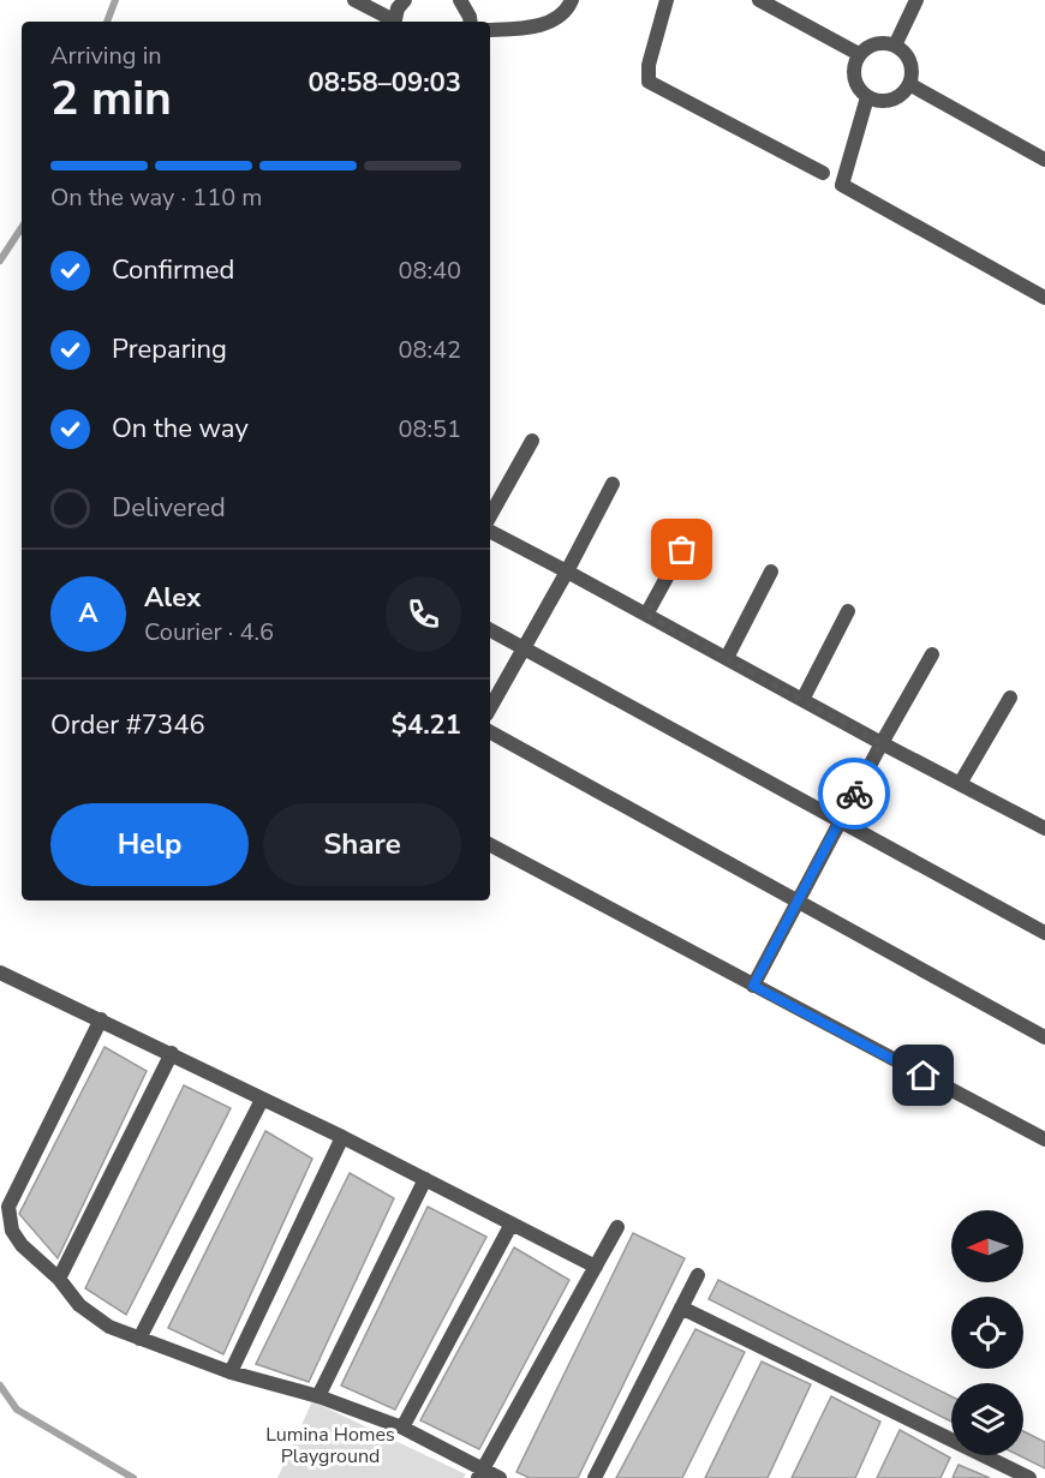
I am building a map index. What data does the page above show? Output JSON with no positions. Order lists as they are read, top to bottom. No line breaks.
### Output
{"parks":["Lumina Homes Playground"],"north":"left","page":{"heading":["2 min","Arriving in","08:58–09:03"],"panel":["Alex","Courier · 4.6","Order #7346","$4.21"],"bar":"On the way · 110 m","list":[["Confirmed","08:40"],["Preparing","08:42"],["On the way","08:51"],"Delivered"],"round":"A","buttons":["Help","Share"]}}
